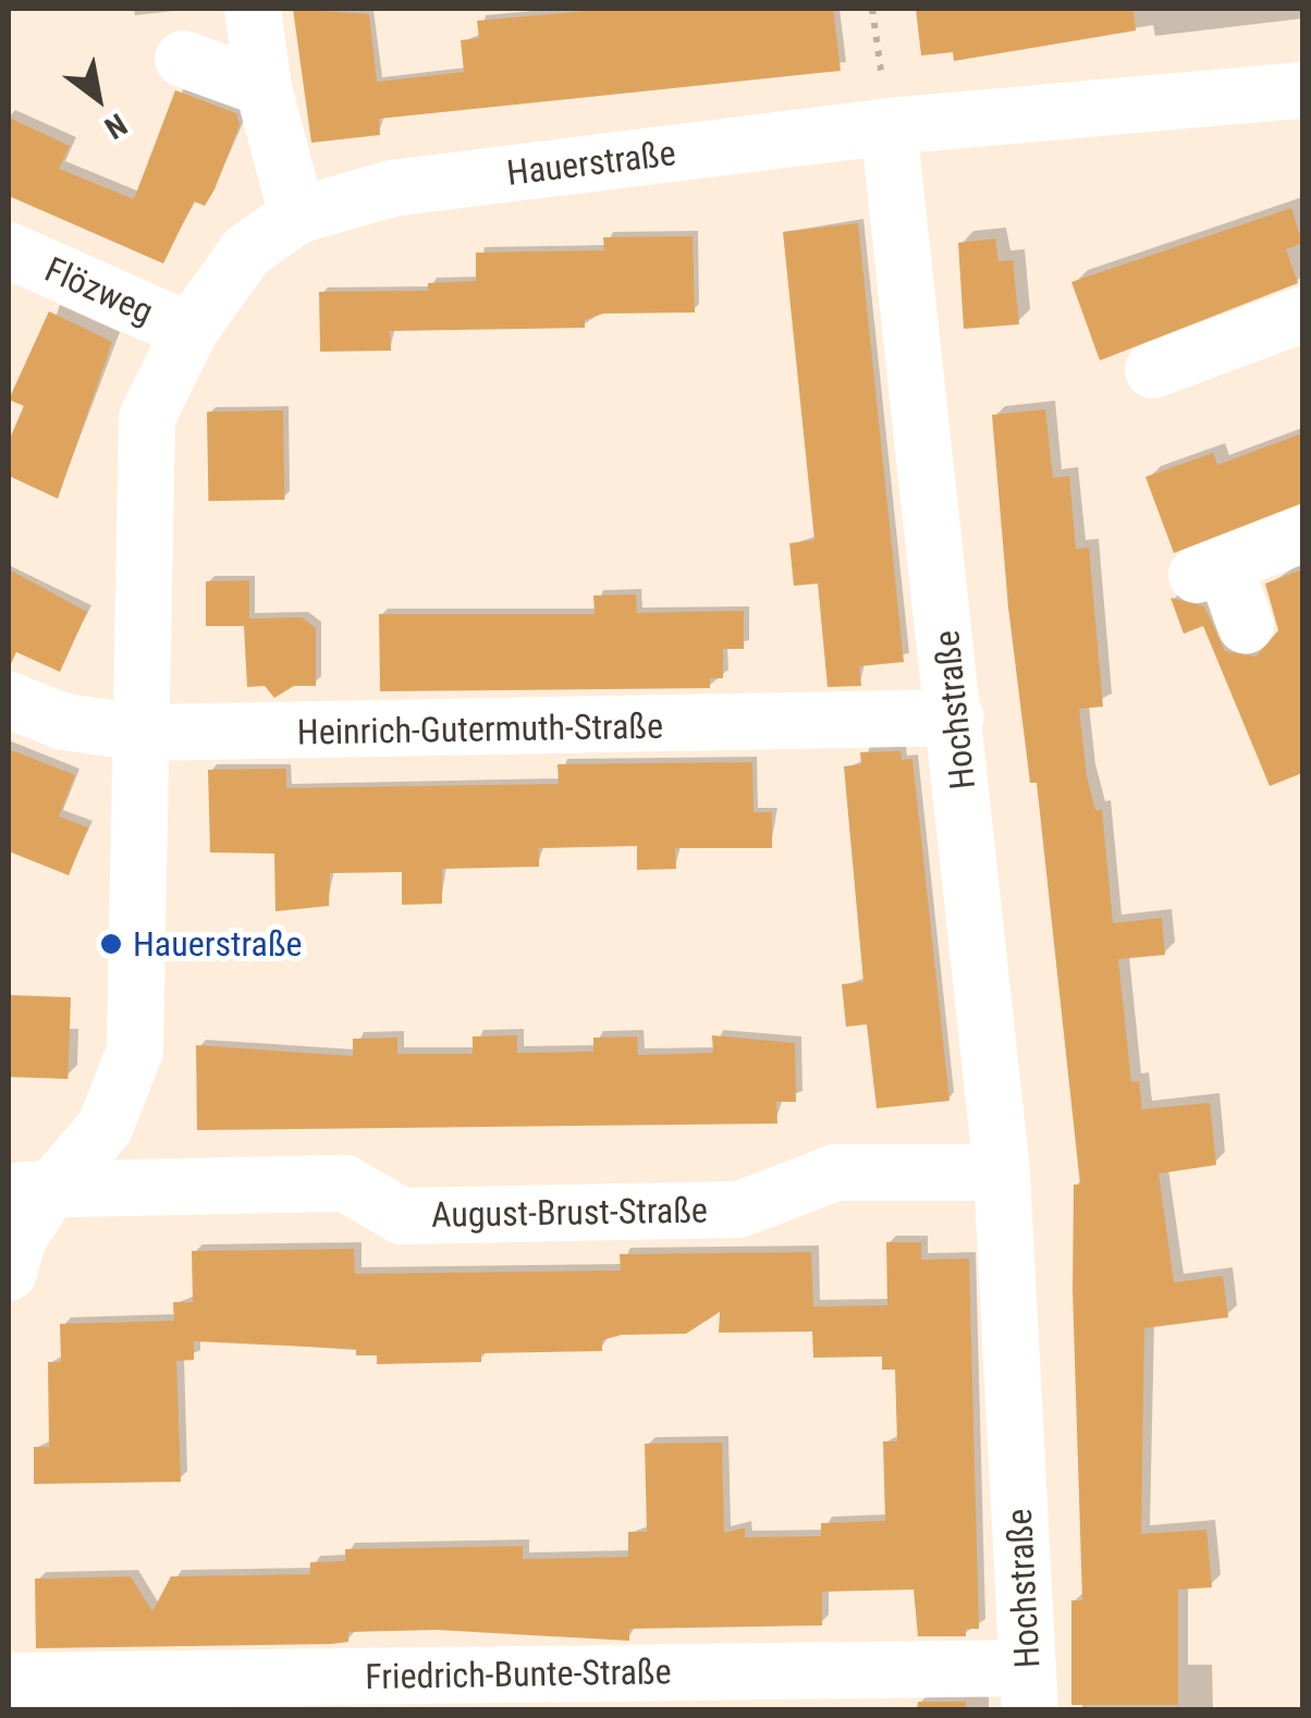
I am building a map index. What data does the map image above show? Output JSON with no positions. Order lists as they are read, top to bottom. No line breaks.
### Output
{"streets":{"street":["Hauerstraße","Flözweg","Hochstraße","Heinrich-Gutermuth-Straße","August-Brust-Straße","Friedrich-Bunte-Straße"]},"crossings":[["Hauerstraße","Flözweg"],["Hauerstraße","Hochstraße"],["Hauerstraße","Heinrich-Gutermuth-Straße"],["Hauerstraße","August-Brust-Straße"],["Hochstraße","Heinrich-Gutermuth-Straße"],["Hochstraße","August-Brust-Straße"],["Hochstraße","Friedrich-Bunte-Straße"]],"places":["Hauerstraße"],"north":"bottom right"}
